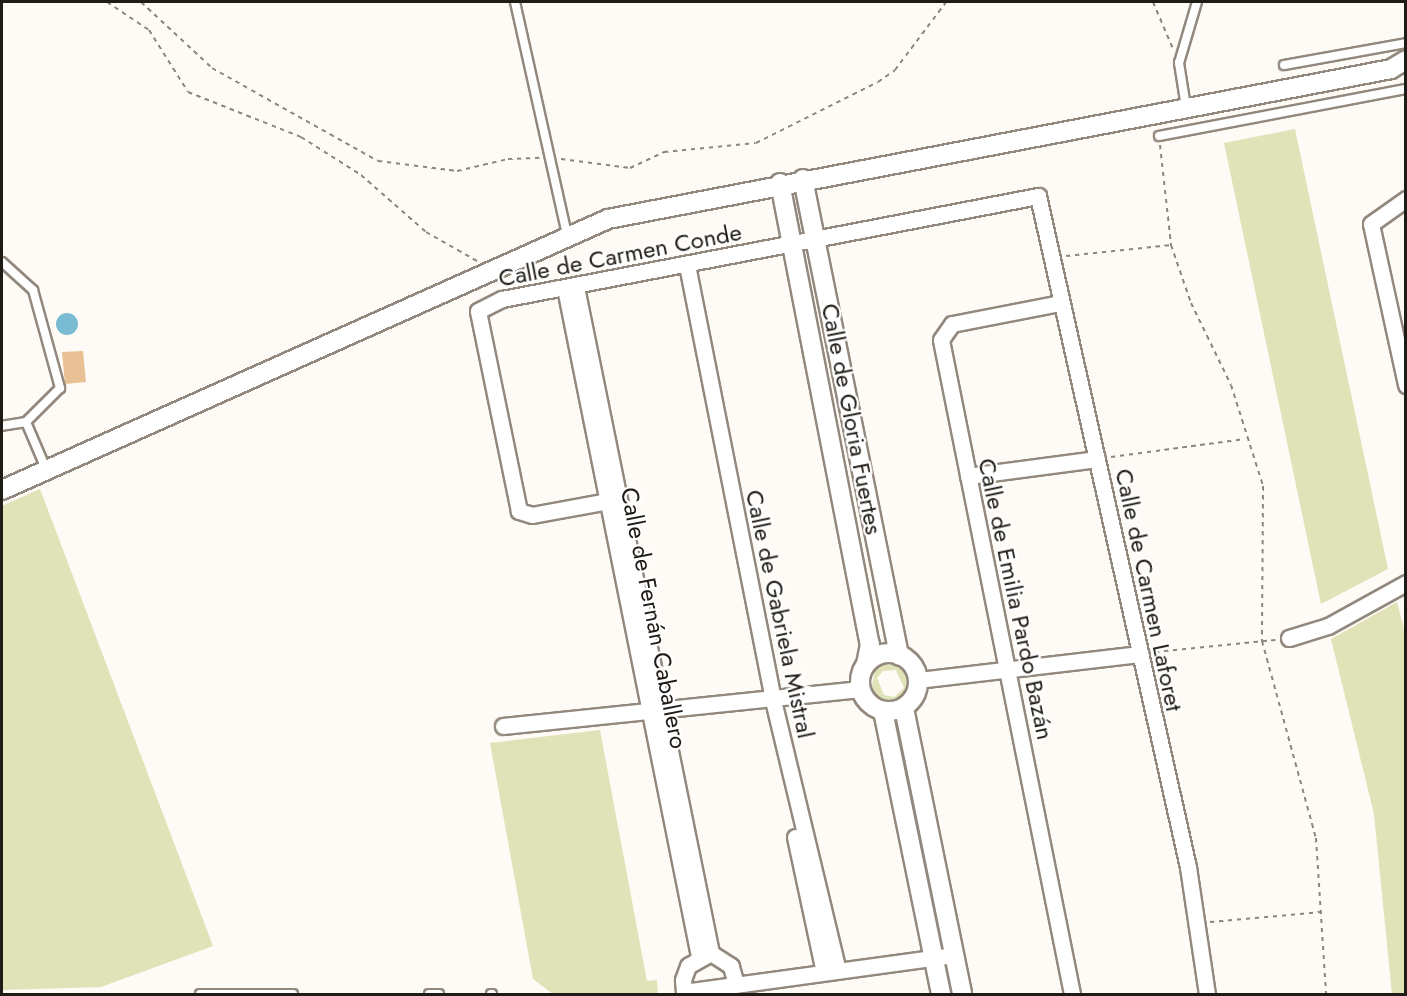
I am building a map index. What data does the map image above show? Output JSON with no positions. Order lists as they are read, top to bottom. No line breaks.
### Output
{"streets":{"street":["Calle de Carmen Conde","Calle de Gloria Fuertes","Calle de Carmen Laforet","Calle de Emilia Pardo Bazán","Calle de Gabriela Mistral","Calle de Fernán Caballero"]},"crossings":[["Calle de Carmen Conde","Calle de Gloria Fuertes"],["Calle de Carmen Conde","Calle de Carmen Laforet"],["Calle de Carmen Conde","Calle de Gabriela Mistral"],["Calle de Carmen Conde","Calle de Fernán Caballero"],["Calle de Carmen Laforet","Calle de Emilia Pardo Bazán"]]}
